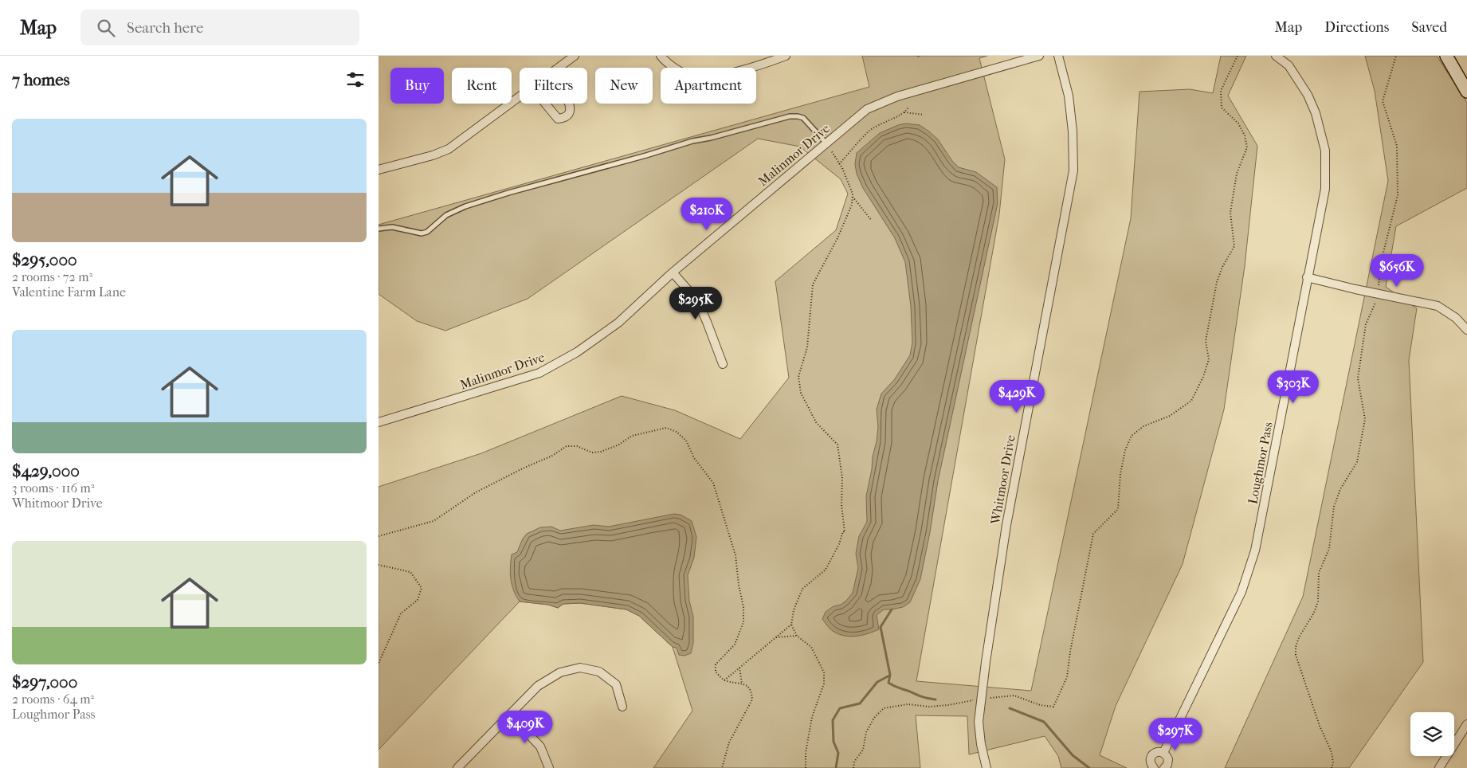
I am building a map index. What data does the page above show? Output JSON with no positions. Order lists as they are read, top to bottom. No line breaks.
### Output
{"streets":{"street":["Malinmor Drive","Loughmor Pass","Whitmoor Drive"]},"page":{"header":"Map","search":"Search here","nav":["Map","Directions","Saved"],"heading":"7 homes","chip":["Buy","Rent","Filters","New","Apartment"],"list":[{"name":"$295,000","note":"2 rooms · 72 m² · Valentine Farm Lane"},{"name":"$429,000","note":"3 rooms · 116 m² · Whitmoor Drive"},{"name":"$297,000","note":"2 rooms · 64 m² · Loughmor Pass"}],"price":["$210K","$656K","$295K","$303K","$429K","$409K","$297K"]}}
